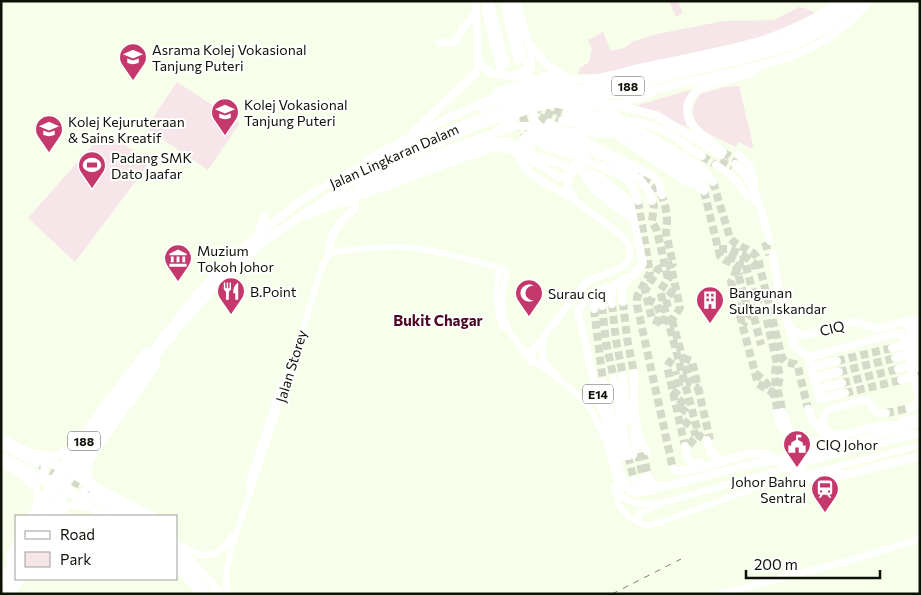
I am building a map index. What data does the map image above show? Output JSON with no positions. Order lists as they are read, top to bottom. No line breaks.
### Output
{"streets":{"highway":["188","Jalan Lingkaran Dalam","CIQ","E14"],"main road":["Jalan Storey"]},"districts":["Bukit Chagar"],"places":{"school or university":["Asrama Kolej Vokasional Tanjung Puteri","Kolej Vokasional Tanjung Puteri","Kolej Kejuruteraan & Sains Kreatif"],"sports":["Padang SMK Dato Jaafar"],"museum":["Muzium Tokoh Johor"],"restaurant":["B.Point"],"mosque":["Surau ciq"],"building":["Bangunan Sultan Iskandar"],"public building":["CIQ Johor"],"station":["Johor Bahru Sentral"]},"legend":["Road","Park"],"scale_bar":"200 m"}
